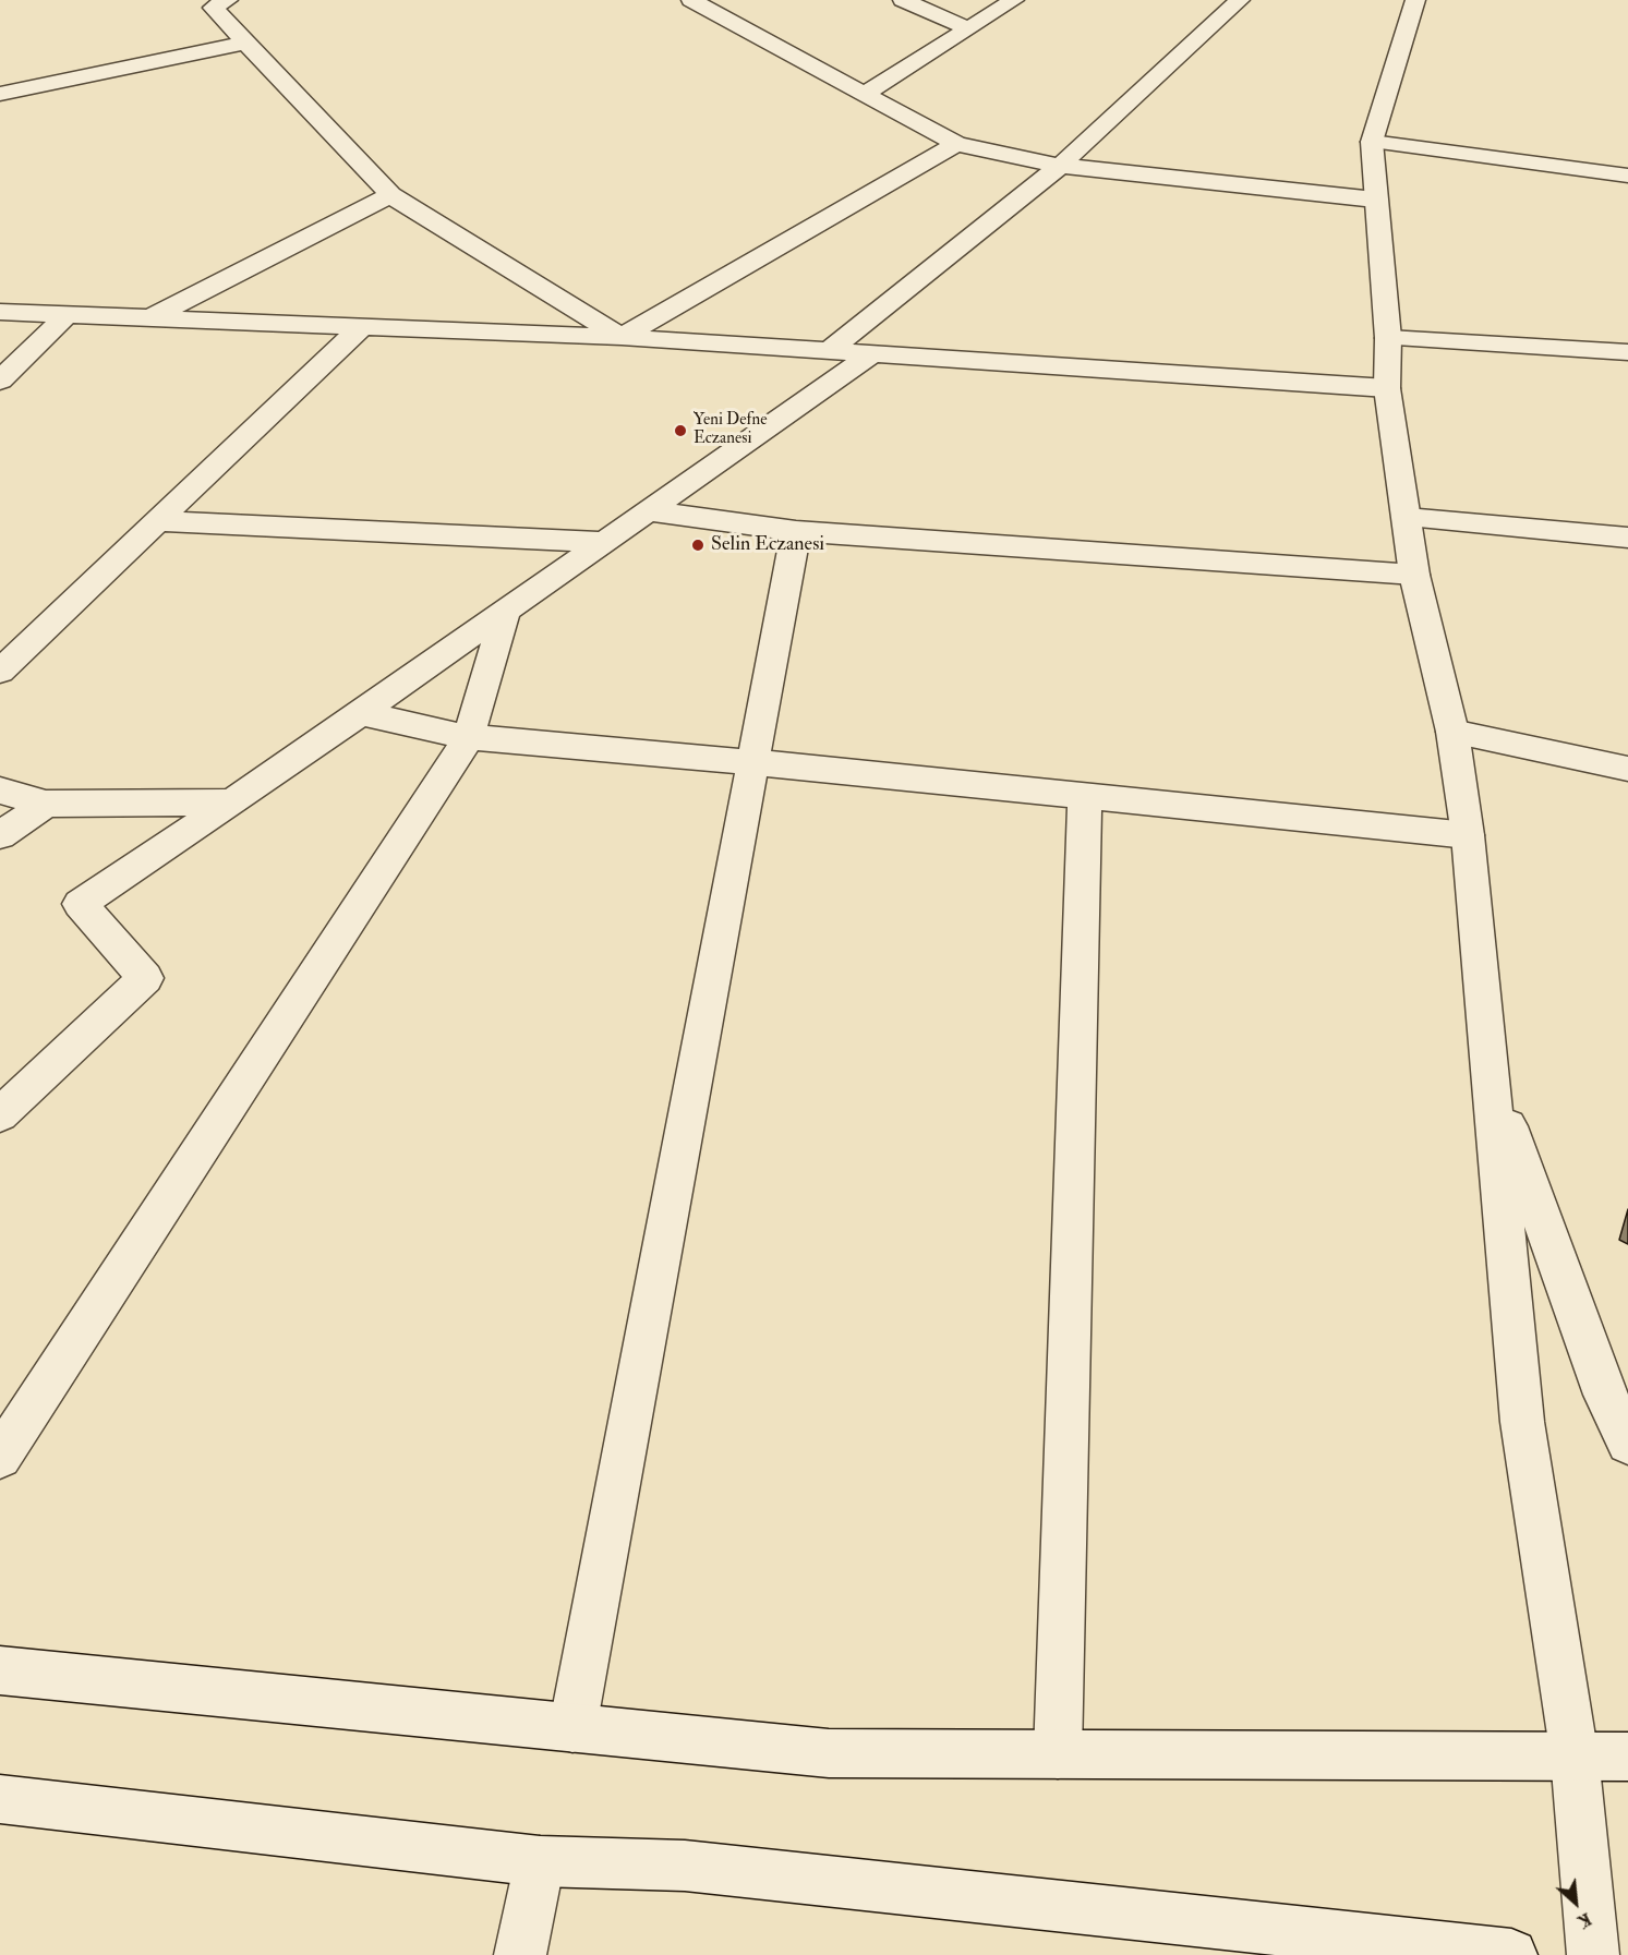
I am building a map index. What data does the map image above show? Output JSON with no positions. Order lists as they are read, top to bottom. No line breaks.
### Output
{"places":["Yeni Defne Eczanesi","Selin Eczanesi"],"north":"bottom right"}
